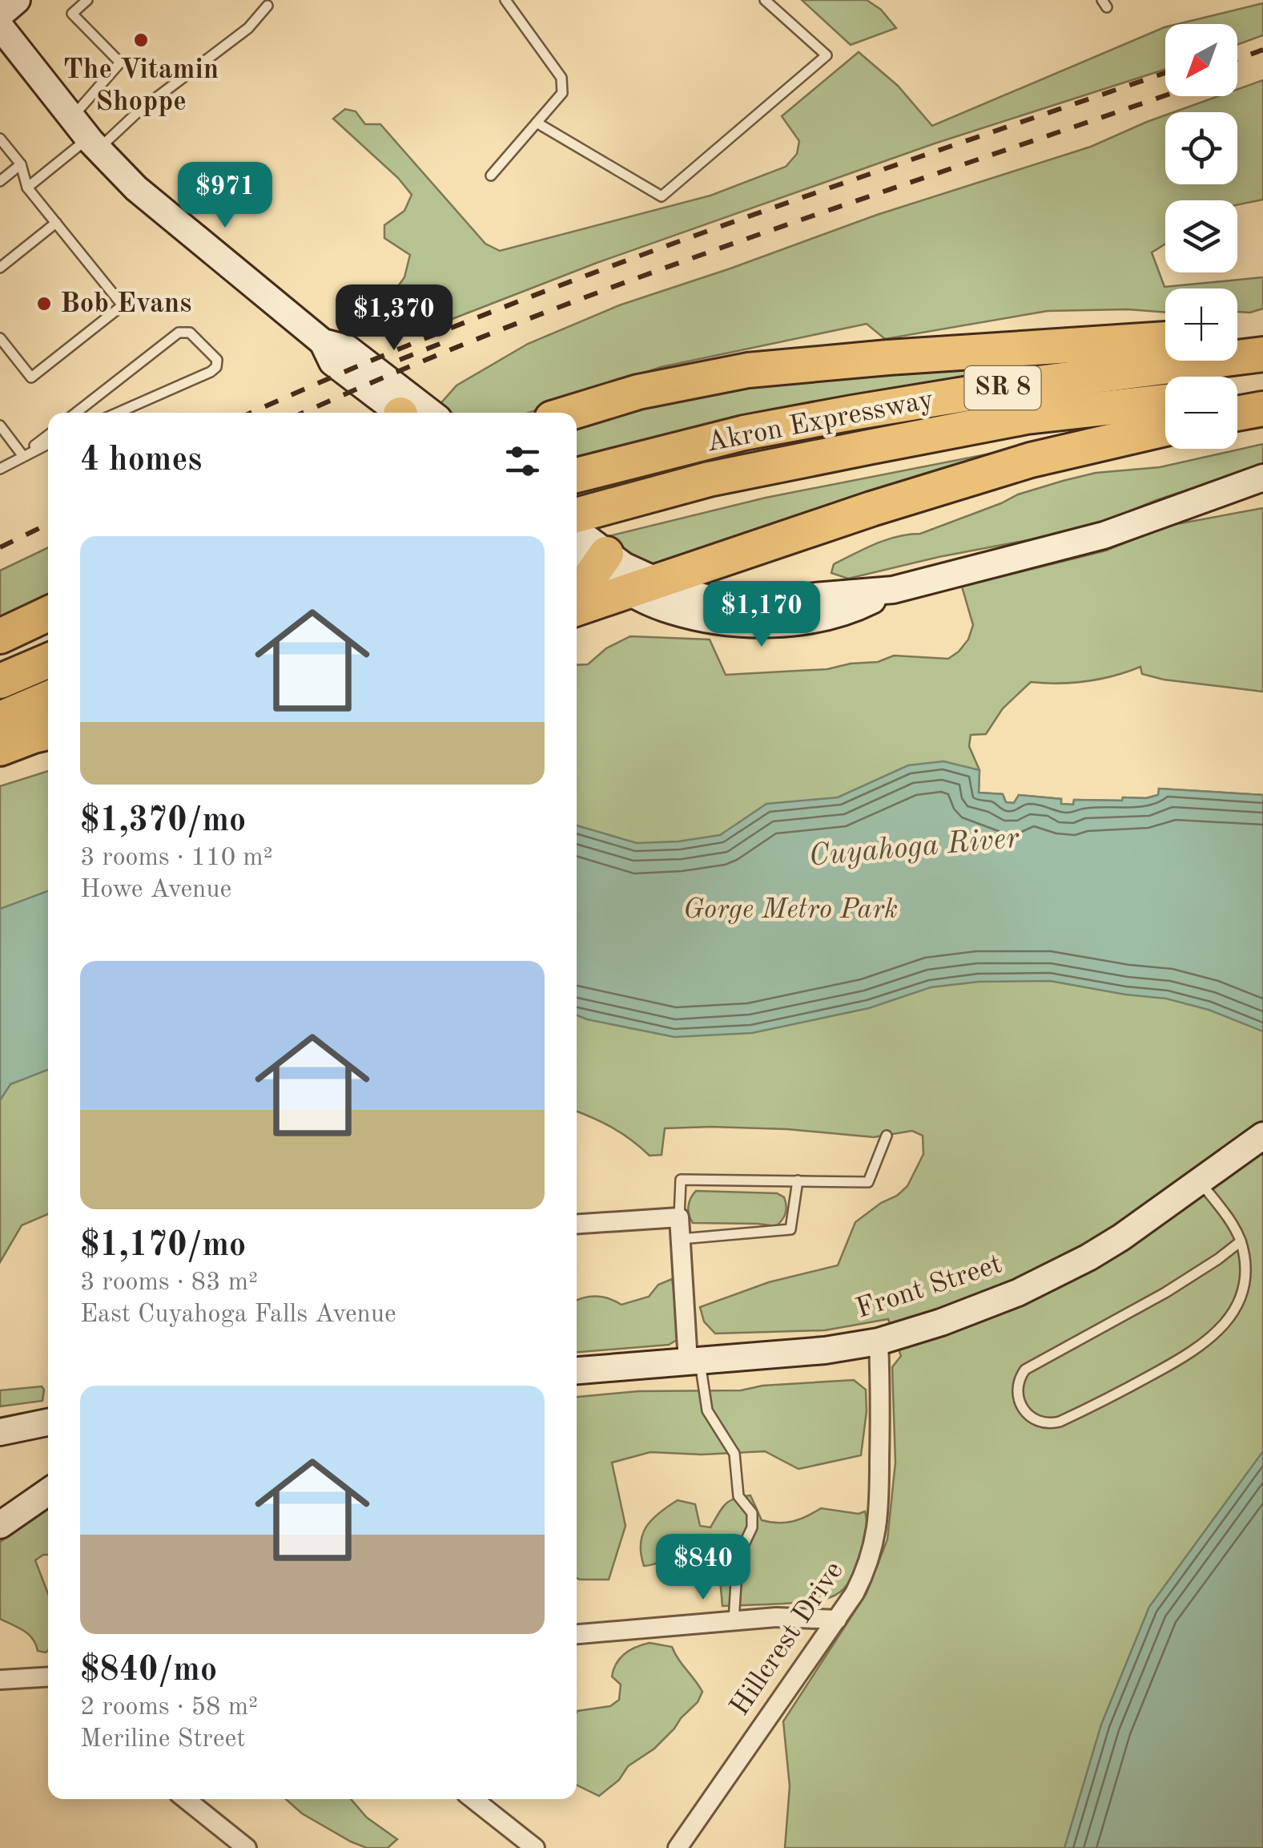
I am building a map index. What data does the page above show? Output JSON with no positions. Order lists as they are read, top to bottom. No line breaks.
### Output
{"streets":{"highway":["SR 8","Akron Expressway"],"street":["Front Street","Hillcrest Drive"]},"crossings":[["Front Street","Hillcrest Drive"]],"water":["Cuyahoga River"],"parks":["Gorge Metro Park"],"places":["The Vitamin Shoppe","Bob Evans"],"north":"bottom left","page":{"map_buttons":["+","−"],"price":["$971","$1,370","$1,170","$840"],"heading":"4 homes","list":[{"name":"$1,370/mo","note":"3 rooms · 110 m² · Howe Avenue"},{"name":"$1,170/mo","note":"3 rooms · 83 m² · East Cuyahoga Falls Avenue"},{"name":"$840/mo","note":"2 rooms · 58 m² · Meriline Street"}]}}
